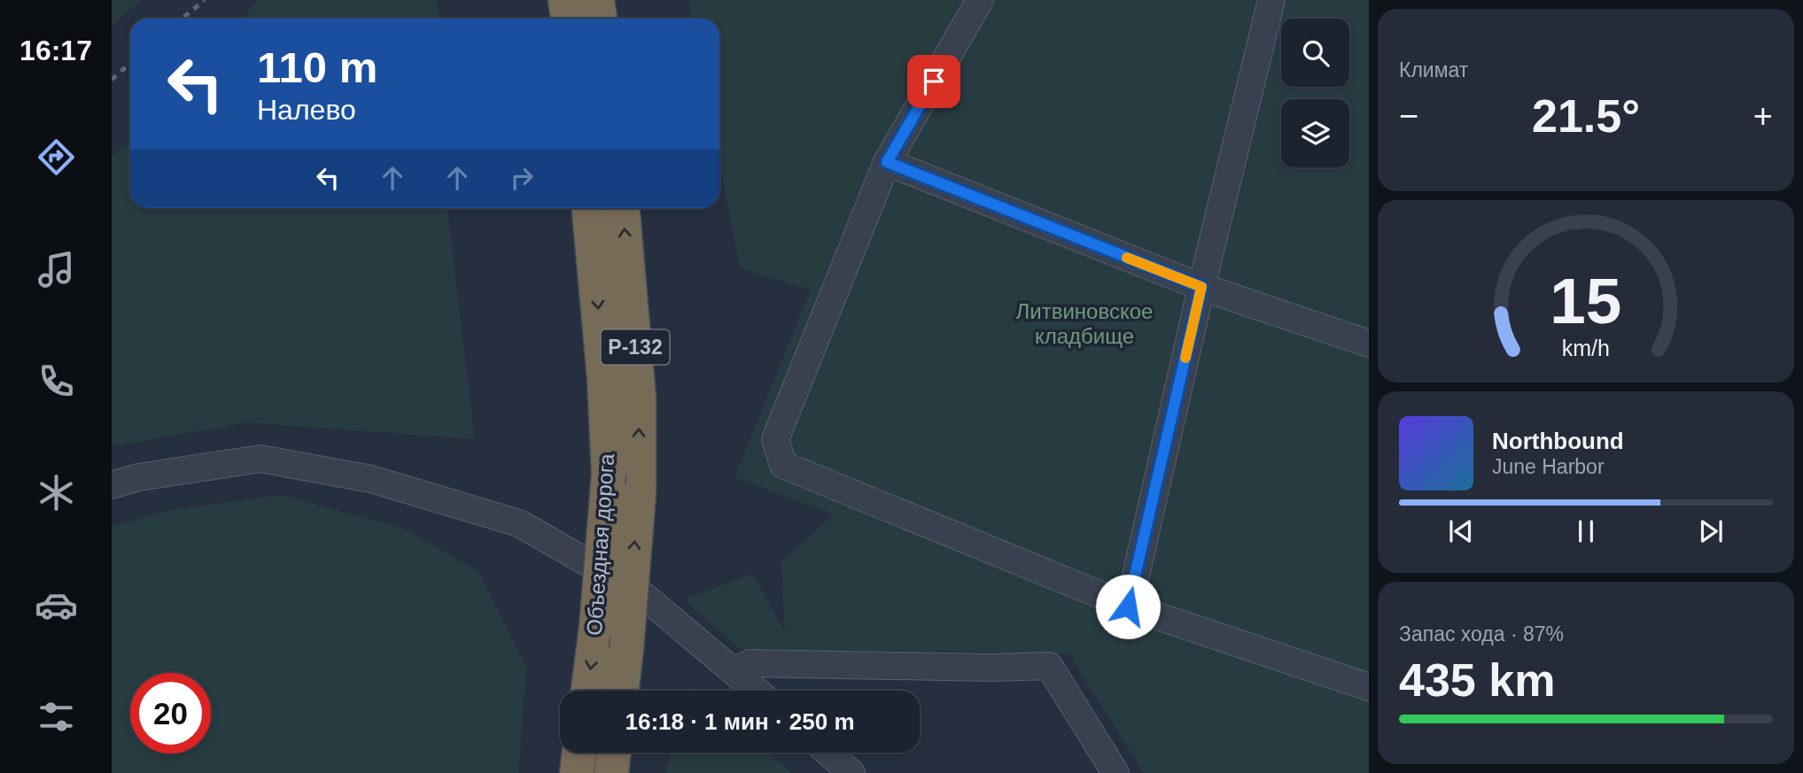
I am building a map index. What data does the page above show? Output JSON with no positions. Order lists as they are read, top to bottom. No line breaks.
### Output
{"streets":{"highway":["Р-132","Объездная дорога"]},"parks":["Литвиновское кладбище"],"page":{"tabs":"16:17","tile":["Климат",["Запас хода · 87%","435 km"]],"turn":["110 m","Налево"],"heat":["−","21.5°","+"],"song":["Northbound","June Harbor"],"limit":"20","trip":"16:18 · 1 мин · 250 m","gauge":["15","km/h"]}}
